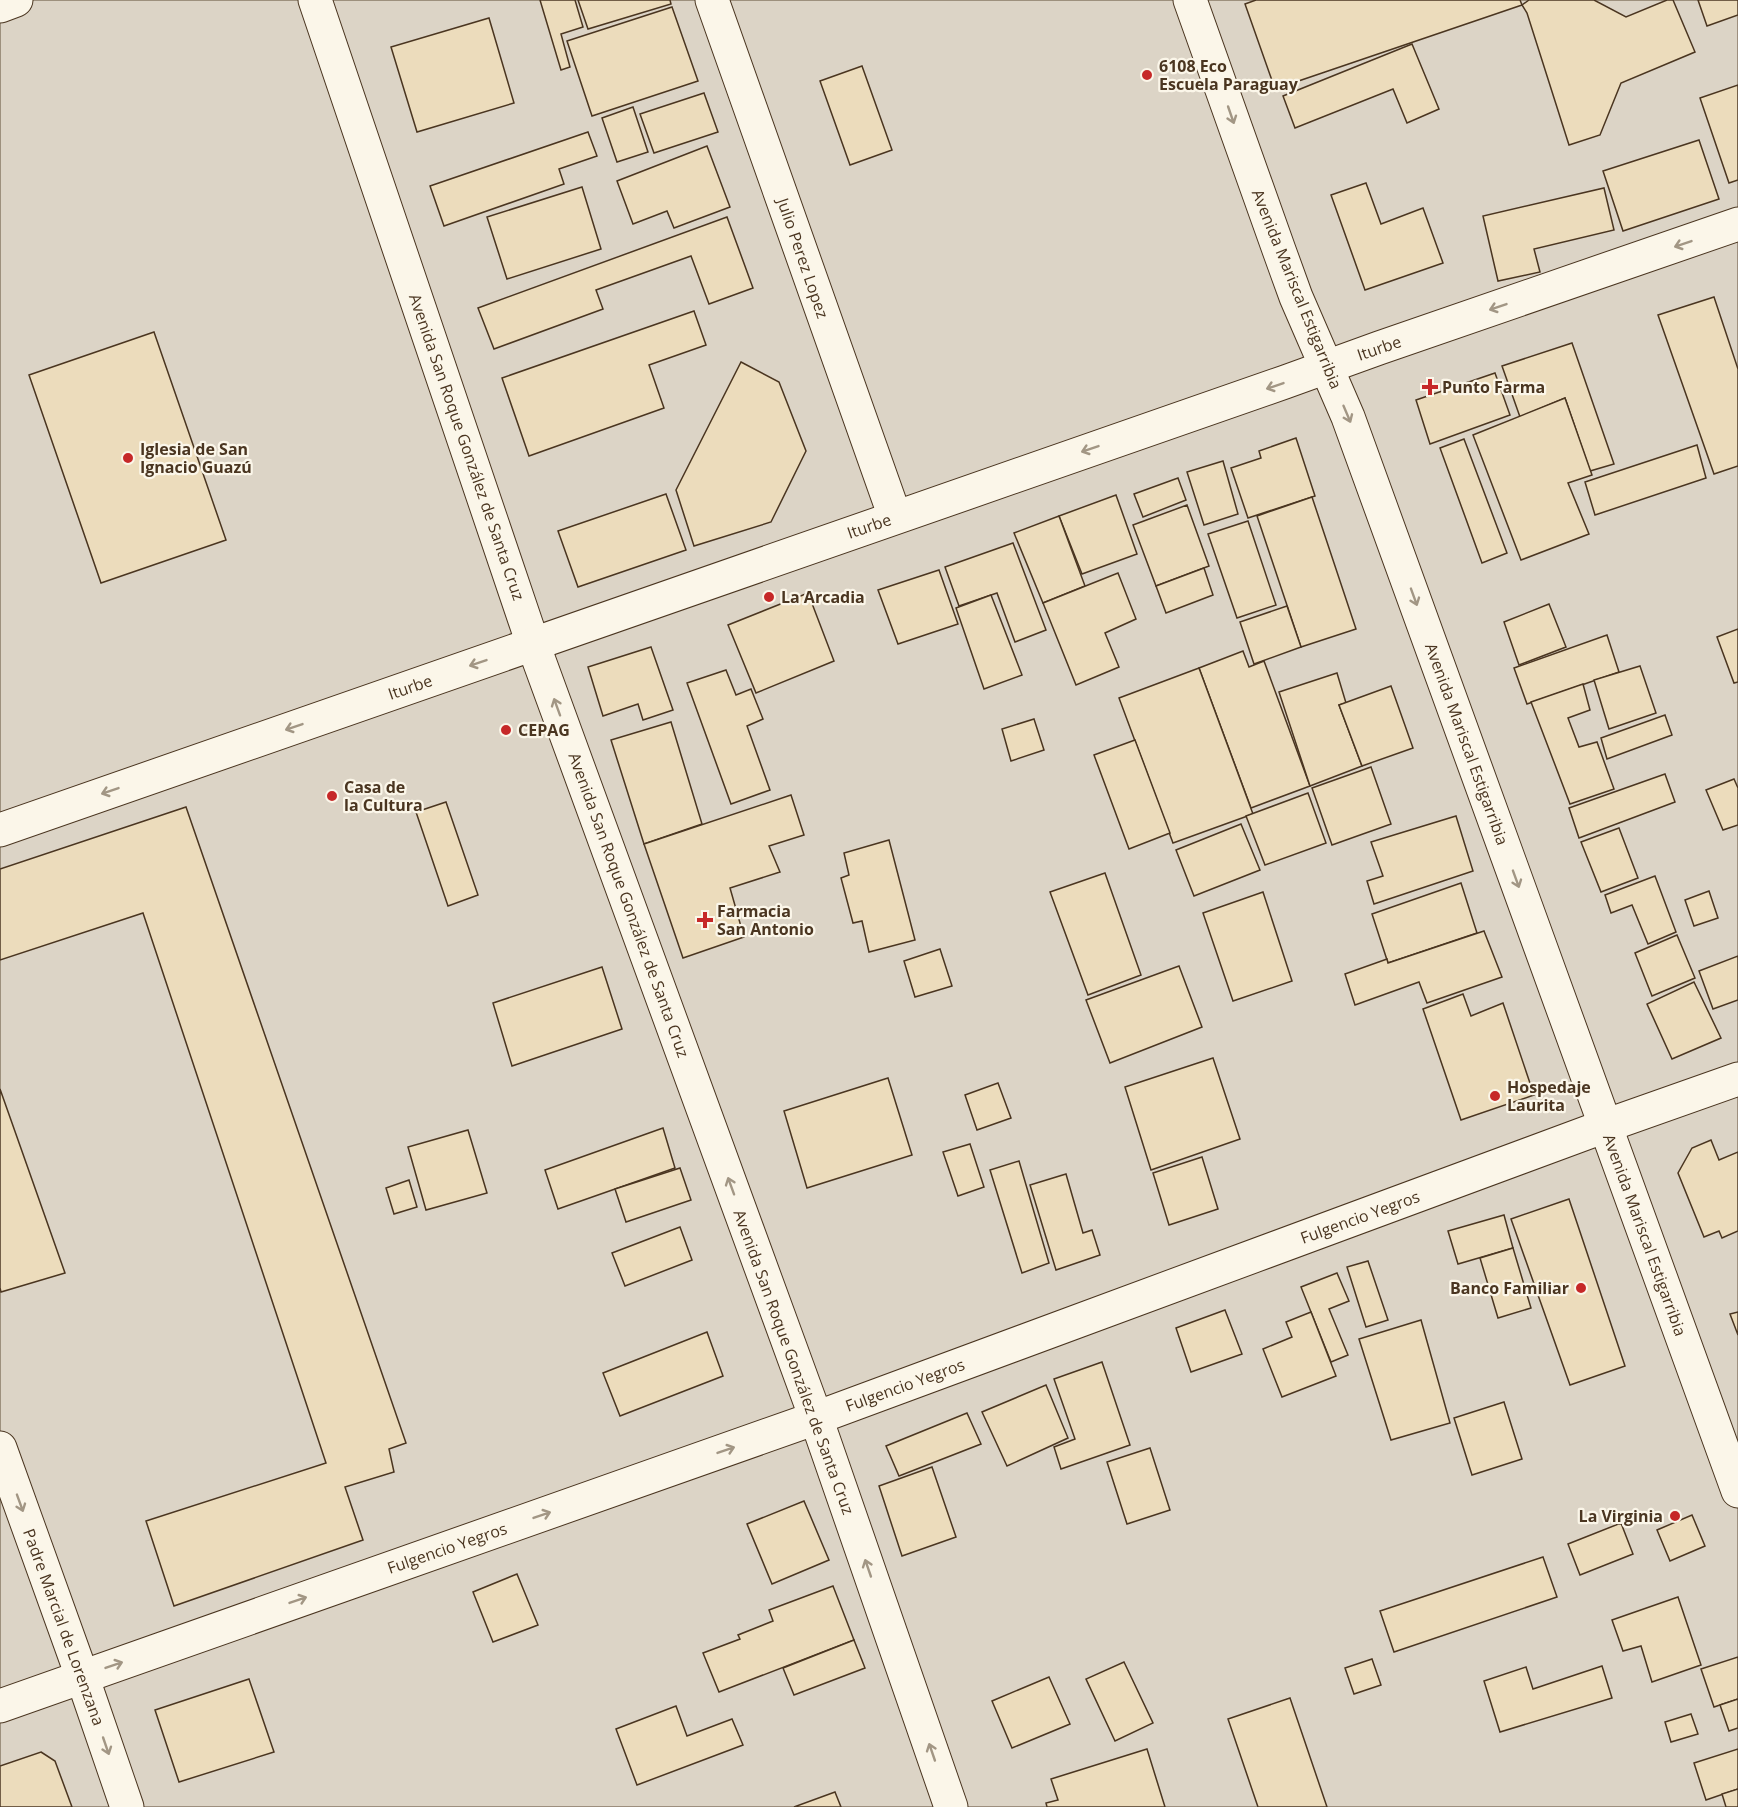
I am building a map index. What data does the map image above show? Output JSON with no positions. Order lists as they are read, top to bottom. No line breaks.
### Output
{"streets":{"main road":["Julio Perez Lopez","Avenida Mariscal Estigarribia","Iturbe","Avenida San Roque González de Santa Cruz","Fulgencio Yegros","Padre Marcial de Lorenzana"]},"crossings":[["Julio Perez Lopez","Iturbe"],["Avenida Mariscal Estigarribia","Iturbe"],["Avenida Mariscal Estigarribia","Fulgencio Yegros"],["Iturbe","Avenida San Roque González de Santa Cruz"],["Avenida San Roque González de Santa Cruz","Fulgencio Yegros"],["Fulgencio Yegros","Padre Marcial de Lorenzana"]],"one_way":["Avenida Mariscal Estigarribia","Iturbe","Avenida San Roque González de Santa Cruz","Fulgencio Yegros","Padre Marcial de Lorenzana"],"places":{"other":["6108 Eco Escuela Paraguay","Iglesia de San Ignacio Guazú","La Arcadia","CEPAG","Casa de la Cultura","Hospedaje Laurita","Banco Familiar","La Virginia"],"health":["Punto Farma","Farmacia San Antonio"]}}
